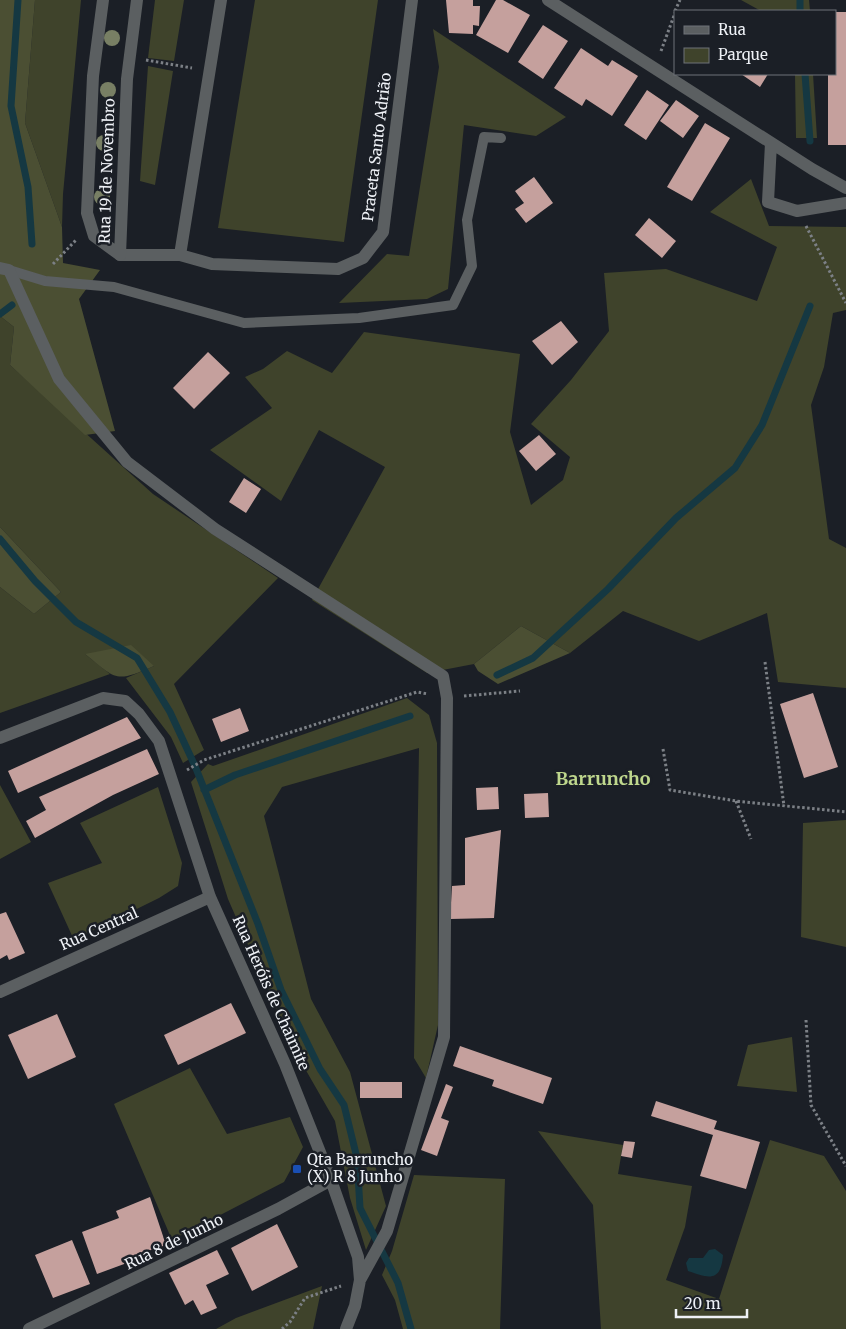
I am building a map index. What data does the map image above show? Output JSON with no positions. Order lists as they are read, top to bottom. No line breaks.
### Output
{"streets":{"street":["Praceta Santo Adrião","Rua 19 de Novembro","Rua Central","Rua Heróis de Chaimite","Rua 8 de Junho"]},"crossings":[["Praceta Santo Adrião","Rua 19 de Novembro"],["Rua Central","Rua Heróis de Chaimite"],["Rua Heróis de Chaimite","Rua 8 de Junho"]],"districts":["Barruncho"],"places":{"transit":["Qta Barruncho (X) R 8 Junho"]},"legend":["Rua","Parque"],"scale_bar":"20 m"}
